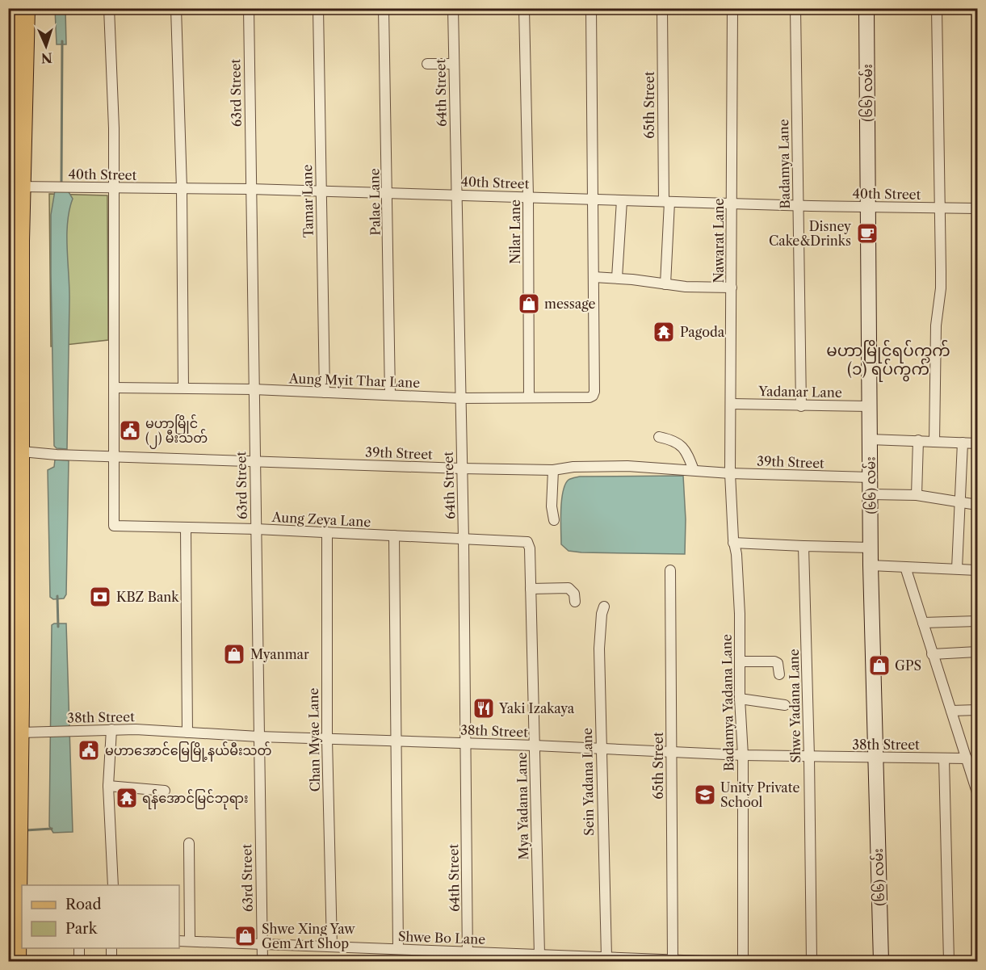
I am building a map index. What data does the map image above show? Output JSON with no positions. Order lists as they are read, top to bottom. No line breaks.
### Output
{"streets":{"street":["63rd Street","64th Street","(၆၆) လမ်း","65th Street","Badamya Lane","40th Street","Tamar Lane","Palae Lane","Nilar Lane","Nawarat Lane","Aung Myit Thar Lane","Yadanar Lane","39th Street","Aung Zeya Lane","Badamya Yadana Lane","Shwe Yadana Lane","38th Street","Chan Myae Lane","Sein Yadana Lane","Mya Yadana Lane","Shwe Bo Lane"]},"crossings":[["63rd Street","40th Street"],["63rd Street","Aung Myit Thar Lane"],["63rd Street","39th Street"],["63rd Street","Aung Zeya Lane"],["63rd Street","38th Street"],["63rd Street","Shwe Bo Lane"],["64th Street","40th Street"],["64th Street","Aung Myit Thar Lane"],["64th Street","39th Street"],["64th Street","Aung Zeya Lane"],["64th Street","38th Street"],["64th Street","Shwe Bo Lane"],["(၆၆) လမ်း","40th Street"],["(၆၆) လမ်း","Yadanar Lane"],["(၆၆) လမ်း","39th Street"],["(၆၆) လမ်း","38th Street"],["65th Street","40th Street"],["65th Street","38th Street"],["65th Street","Shwe Bo Lane"],["Badamya Lane","40th Street"],["Badamya Lane","Yadanar Lane"],["40th Street","Tamar Lane"],["40th Street","Palae Lane"],["40th Street","Nilar Lane"],["40th Street","Nawarat Lane"],["Tamar Lane","Aung Myit Thar Lane"],["Palae Lane","Aung Myit Thar Lane"],["Nilar Lane","Aung Myit Thar Lane"],["Nawarat Lane","Yadanar Lane"],["Nawarat Lane","39th Street"],["Nawarat Lane","Badamya Yadana Lane"],["39th Street","Aung Zeya Lane"],["39th Street","Badamya Yadana Lane"],["Aung Zeya Lane","Chan Myae Lane"],["Aung Zeya Lane","Mya Yadana Lane"],["Badamya Yadana Lane","38th Street"],["Shwe Yadana Lane","38th Street"],["38th Street","Chan Myae Lane"],["38th Street","Sein Yadana Lane"],["38th Street","Mya Yadana Lane"],["Chan Myae Lane","Shwe Bo Lane"],["Sein Yadana Lane","Shwe Bo Lane"],["Mya Yadana Lane","Shwe Bo Lane"]],"districts":["မဟာမြိုင်ရပ်ကွက် (၁) ရပ်ကွက်"],"places":{"cafe":["Disney Cake&Drinks"],"shop":["message","Myanmar","GPS","Shwe Xing Yaw Gem Art Shop"],"temple":["Pagoda","ရန်အောင်မြင်ဘုရား"],"public building":["မဟာမြိုင် (၂) မီးသတ်","မဟာအောင်မြေမြို့နယ်မီးသတ်"],"bank":["KBZ Bank"],"restaurant":["Yaki Izakaya"],"school or university":["Unity Private School"]},"legend":["Road","Park"],"north":"bottom"}
